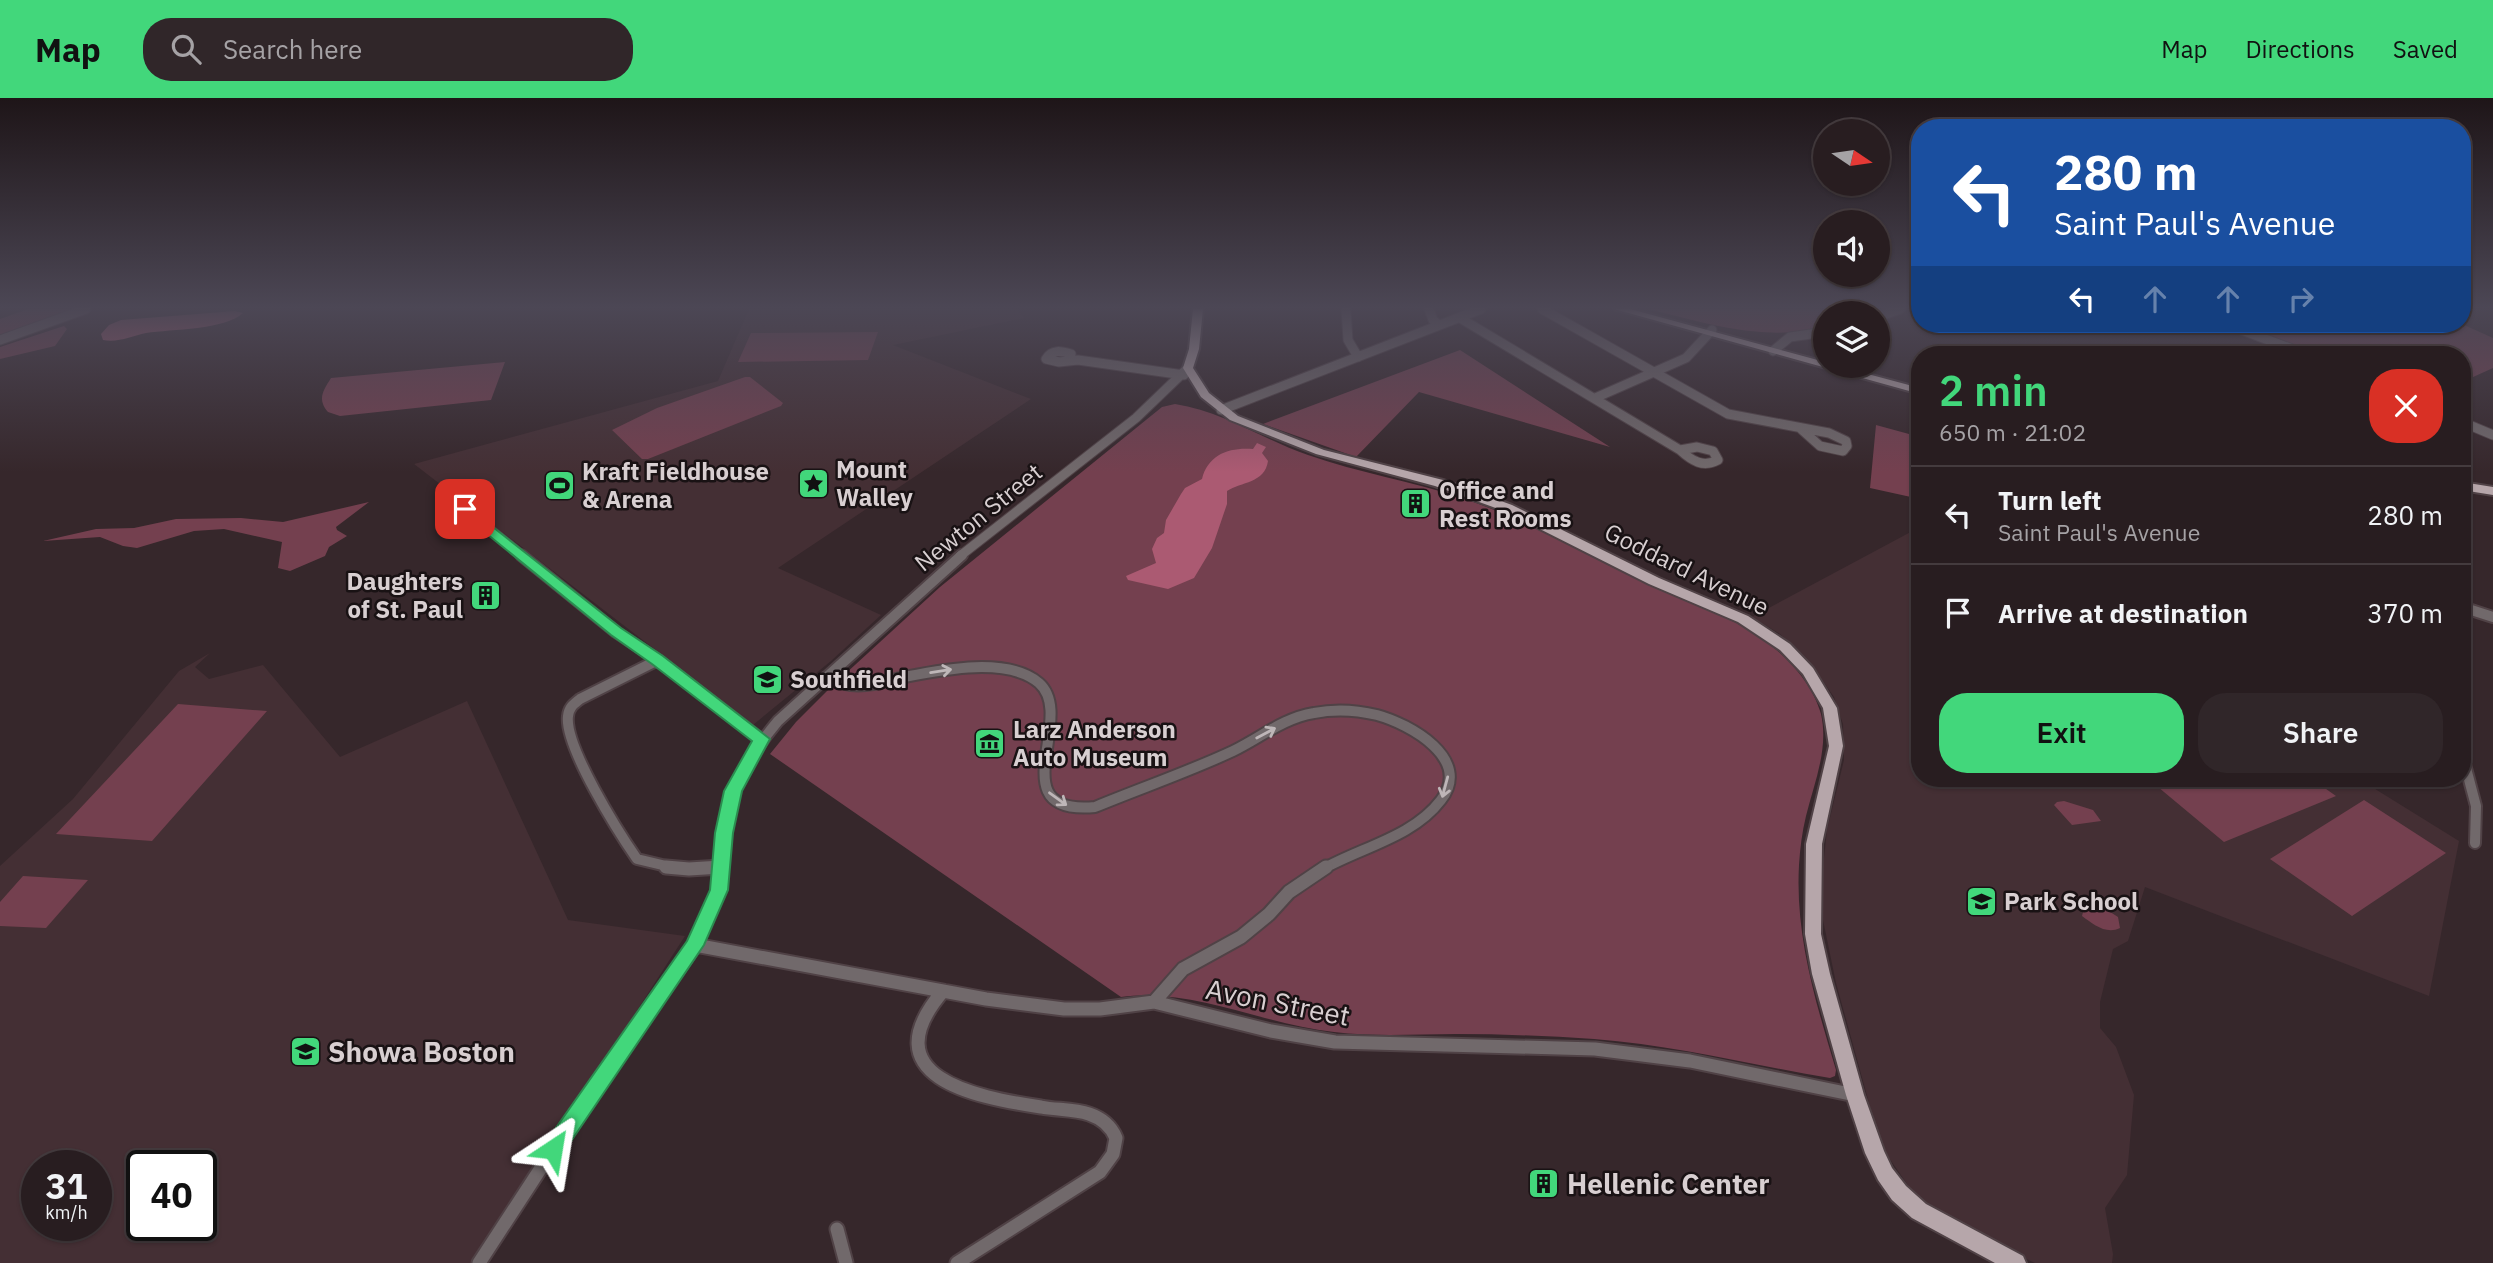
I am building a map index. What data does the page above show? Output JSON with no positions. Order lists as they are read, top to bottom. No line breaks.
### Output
{"streets":{"main road":["Goddard Avenue"],"street":["Newton Street","Avon Street"]},"crossings":[["Newton Street","Goddard Avenue"],["Newton Street","Avon Street"],["Goddard Avenue","Avon Street"]],"places":{"place":["Mount Walley"],"sports":["Kraft Fieldhouse & Arena"],"building":["Office and Rest Rooms","Daughters of St. Paul","Hellenic Center"],"school or university":["Southfield","Park School","Showa Boston"],"museum":["Larz Anderson Auto Museum"]},"north":"right","page":{"header":"Map","search":"Search here","nav":["Map","Directions","Saved"],"turn":["280 m","Saint Paul's Avenue"],"heading":["2 min","650 m · 21:02"],"list":[{"name":"Turn left","note":"Saint Paul's Avenue","value":"280 m"},{"name":"Arrive at destination","value":"370 m"}],"buttons":["Exit","Share"],"speed":"31 km/h","limit":"40"}}
